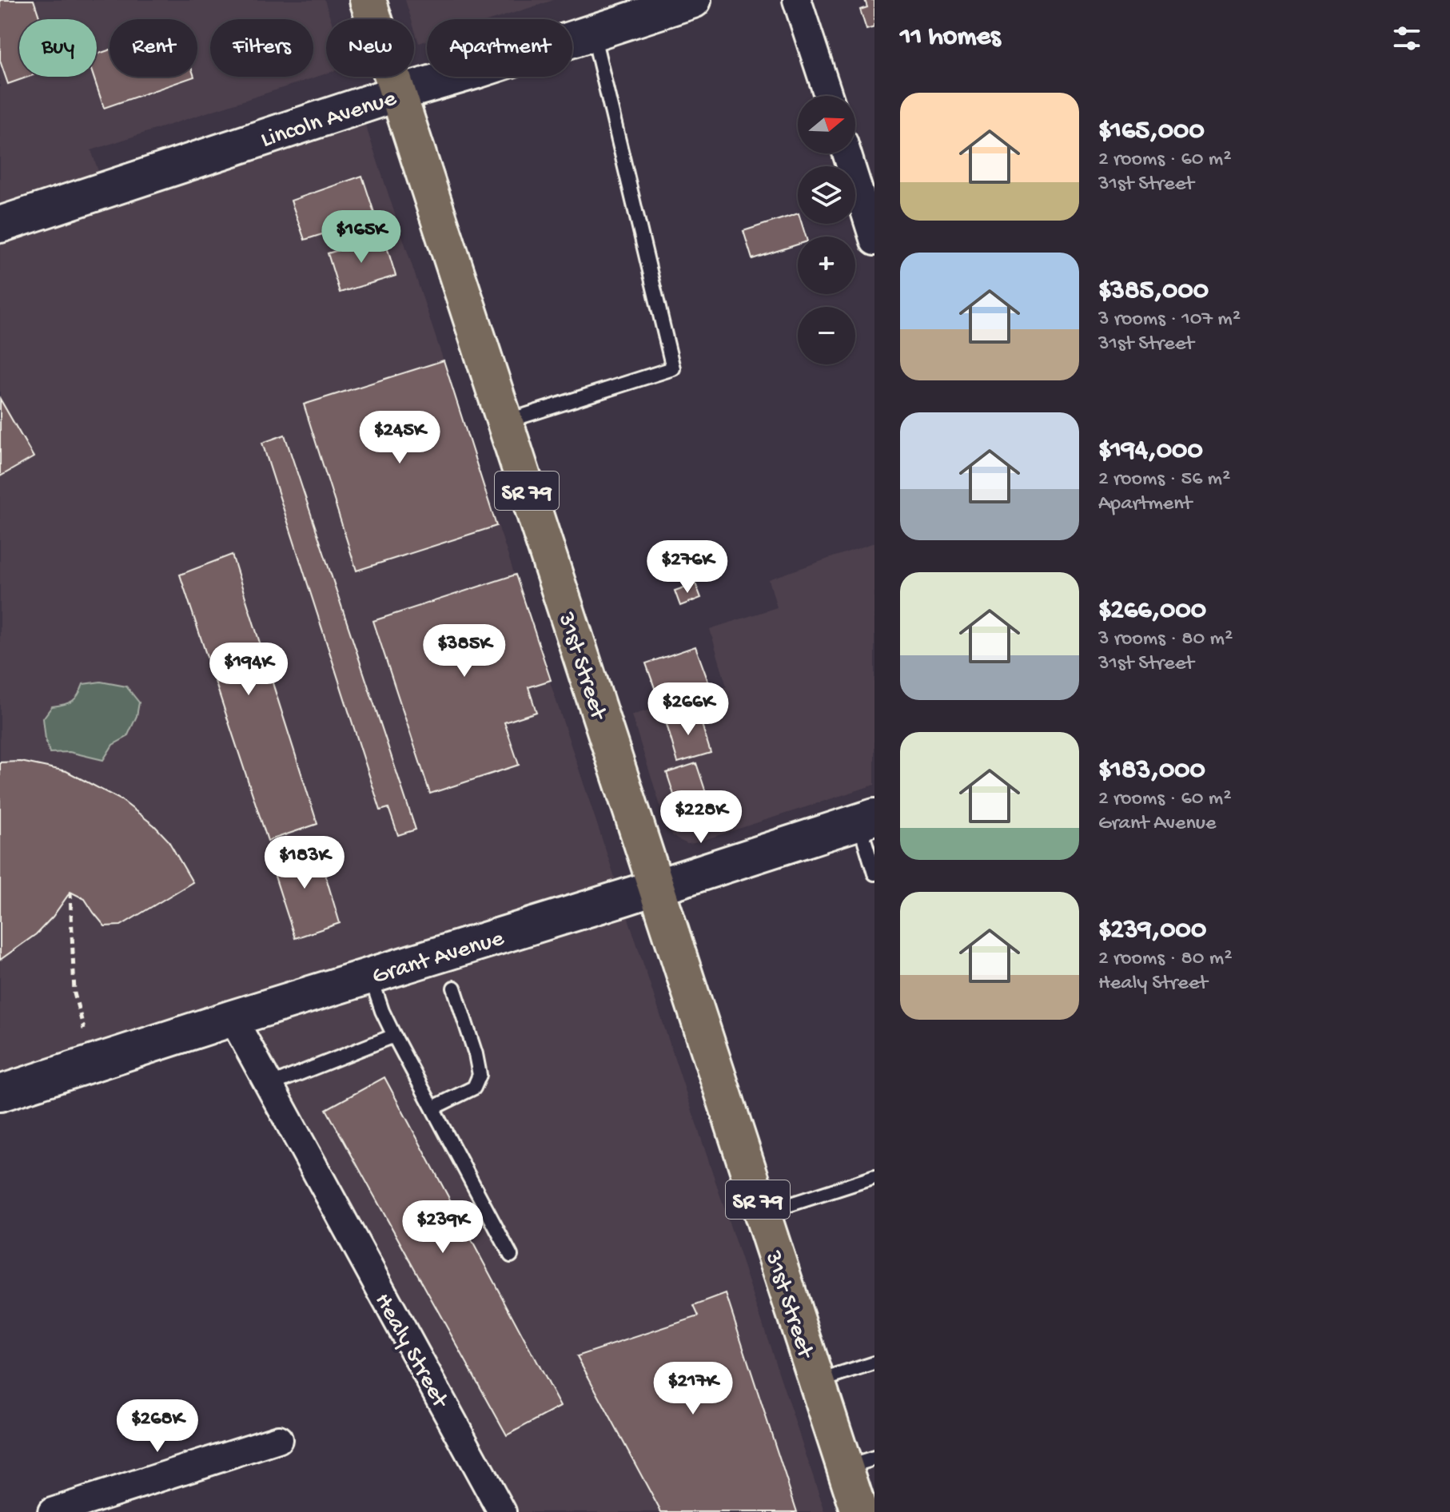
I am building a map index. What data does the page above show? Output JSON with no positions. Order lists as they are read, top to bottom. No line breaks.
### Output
{"streets":{"main road":["SR 79","31st Street"],"street":["Lincoln Avenue","Grant Avenue","Healy Street"]},"crossings":[["Lincoln Avenue","31st Street"],["31st Street","Grant Avenue"],["Grant Avenue","Healy Street"]],"north":"right","page":{"heading":"11 homes","chip":["Buy","Rent","Filters","New","Apartment"],"list":[{"name":"$165,000","note":"2 rooms · 60 m² · 31st Street"},{"name":"$385,000","note":"3 rooms · 107 m² · 31st Street"},{"name":"$194,000","note":"2 rooms · 56 m² · Apartment"},{"name":"$266,000","note":"3 rooms · 80 m² · 31st Street"},{"name":"$183,000","note":"2 rooms · 60 m² · Grant Avenue"},{"name":"$239,000","note":"2 rooms · 80 m² · Healy Street"}],"map_buttons":["+","−"],"price":["$165K","$245K","$276K","$385K","$194K","$266K","$228K","$183K","$239K","$217K","$268K"]}}
